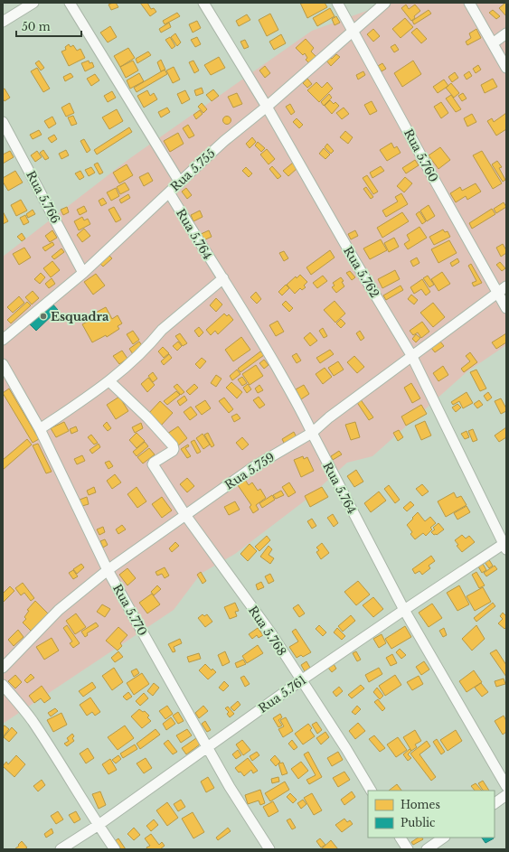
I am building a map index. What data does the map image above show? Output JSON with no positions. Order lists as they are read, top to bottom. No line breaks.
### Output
{"streets":{"street":["Rua 5.760","Rua 5.755","Rua 5.766","Rua 5.764","Rua 5.762","Rua 5.759","Rua 5.770","Rua 5.768","Rua 5.761"]},"crossings":[["Rua 5.760","Rua 5.755"],["Rua 5.760","Rua 5.759"],["Rua 5.755","Rua 5.766"],["Rua 5.755","Rua 5.764"],["Rua 5.755","Rua 5.762"],["Rua 5.764","Rua 5.759"],["Rua 5.764","Rua 5.761"],["Rua 5.762","Rua 5.759"],["Rua 5.762","Rua 5.761"],["Rua 5.759","Rua 5.770"],["Rua 5.759","Rua 5.768"],["Rua 5.770","Rua 5.761"],["Rua 5.768","Rua 5.761"]],"places":["Esquadra"],"legend":["Homes","Public"],"scale_bar":"50 m"}
